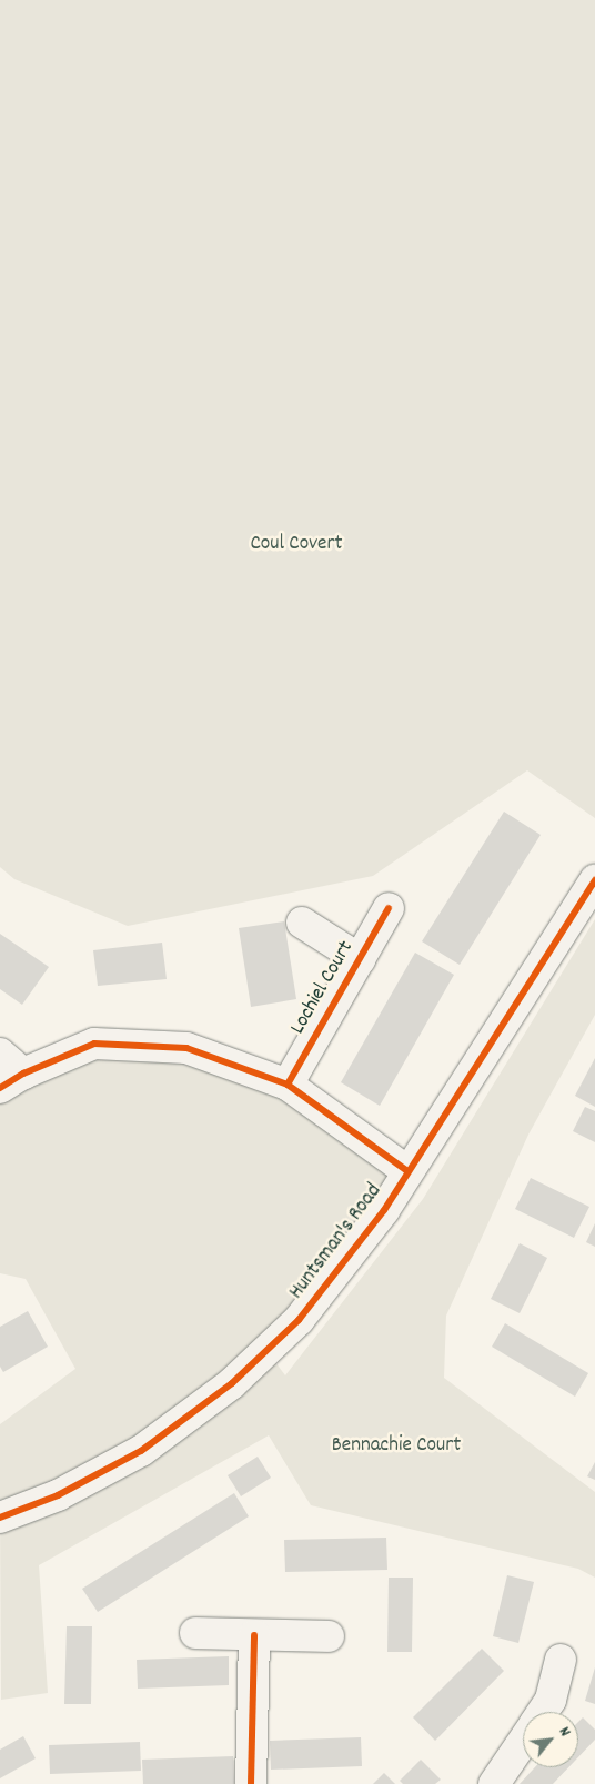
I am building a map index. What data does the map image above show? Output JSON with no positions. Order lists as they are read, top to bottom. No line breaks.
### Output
{"streets":{"street":["Lochiel Court","Huntsman's Road"]},"parks":["Coul Covert","Bennachie Court"],"north":"top right"}
